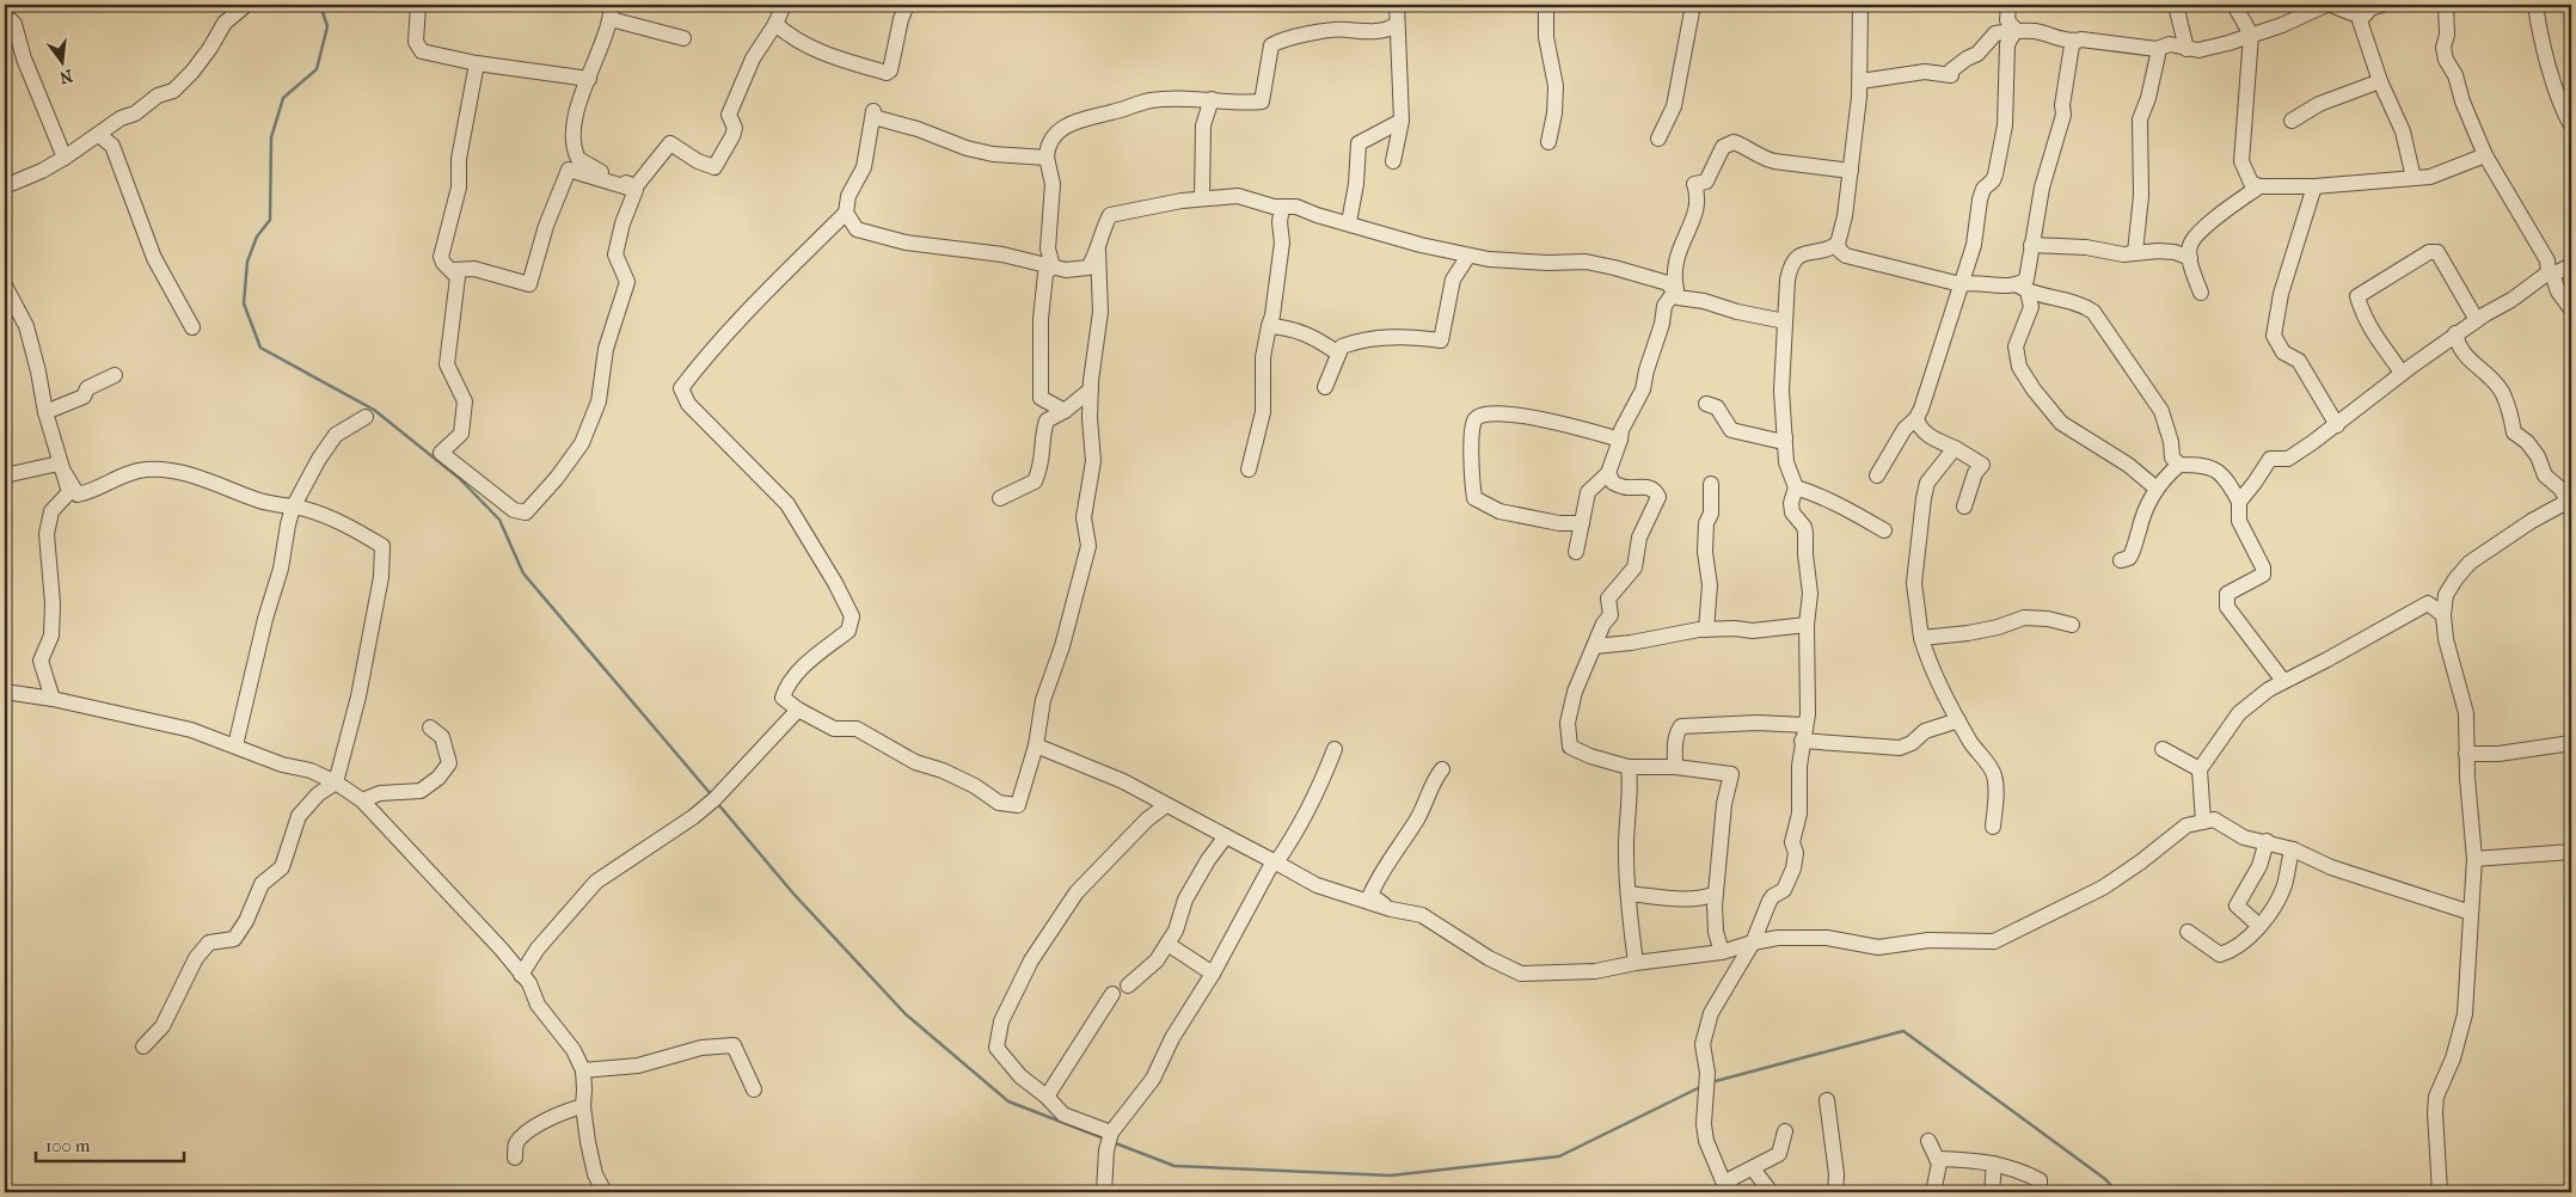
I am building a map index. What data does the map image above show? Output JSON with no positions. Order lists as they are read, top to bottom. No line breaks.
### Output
{"scale_bar":"100 m","north":"bottom"}
